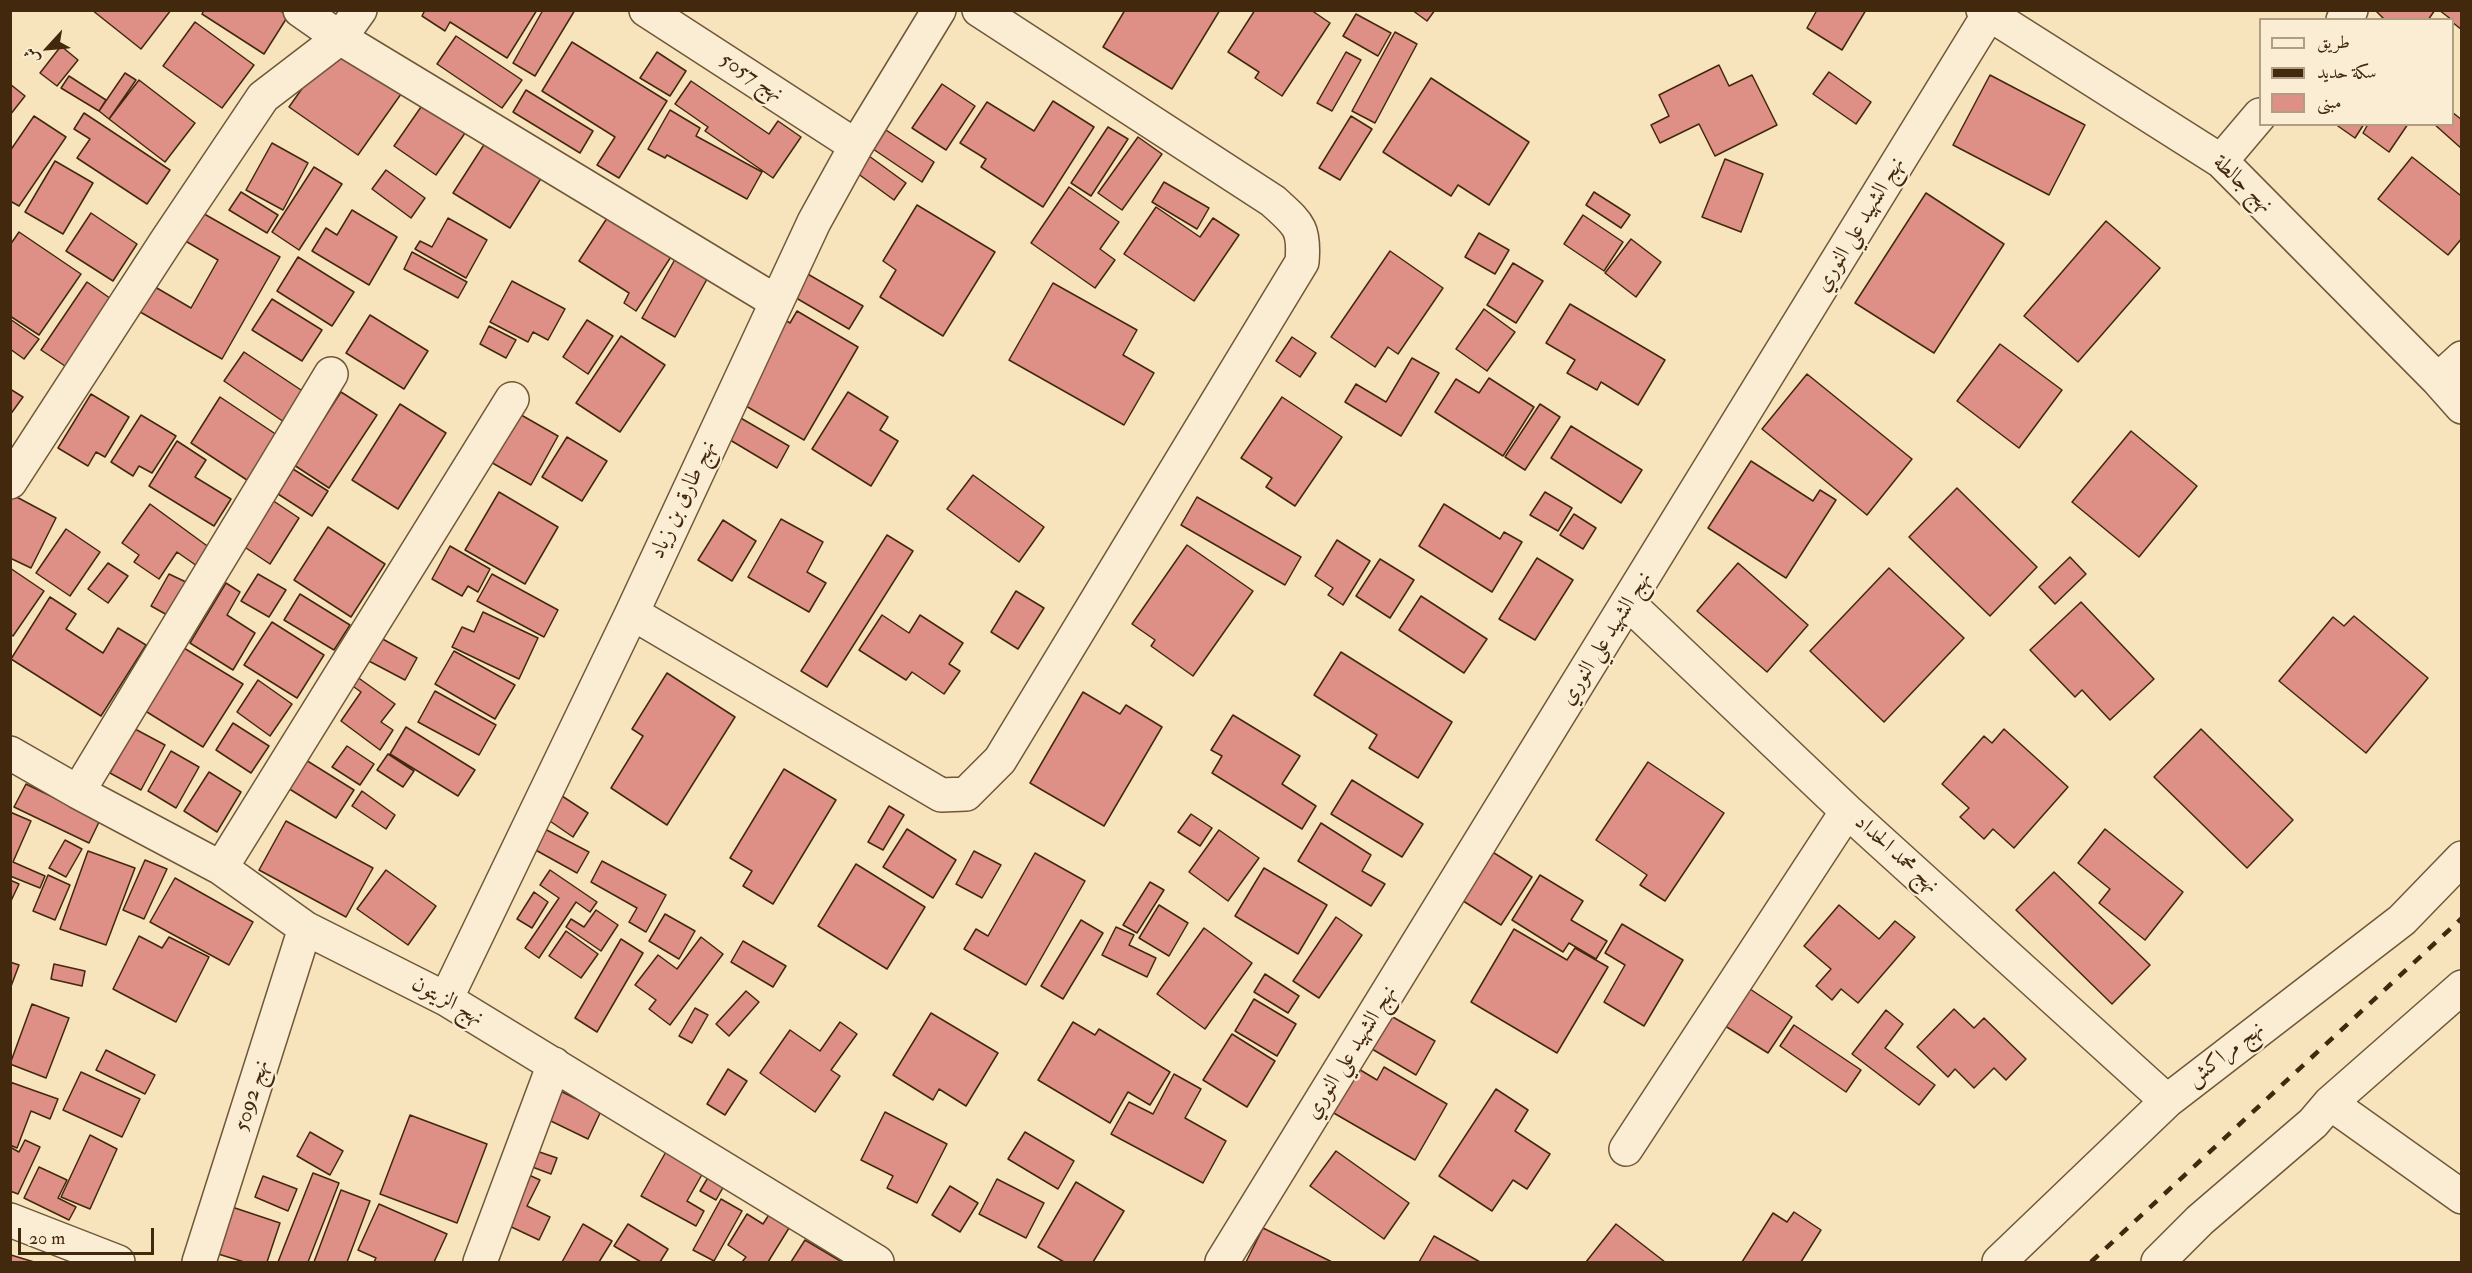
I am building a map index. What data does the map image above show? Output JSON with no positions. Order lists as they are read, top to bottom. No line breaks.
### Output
{"streets":{"street":["نهج 5057","نهج جالطة","نهج الشهيد علي النوري","نهج طارق بن زياد","نهج محمد الحداد","نهج الزيتون","نهج مراكش","نهج 5092"]},"crossings":[["نهج 5057","نهج طارق بن زياد"],["نهج جالطة","نهج الشهيد علي النوري"],["نهج الشهيد علي النوري","نهج محمد الحداد"],["نهج طارق بن زياد","نهج الزيتون"],["نهج محمد الحداد","نهج مراكش"],["نهج الزيتون","نهج 5092"]],"legend":["طريق","سكة حديد","مبنى"],"scale_bar":"20 m","north":"bottom left"}
